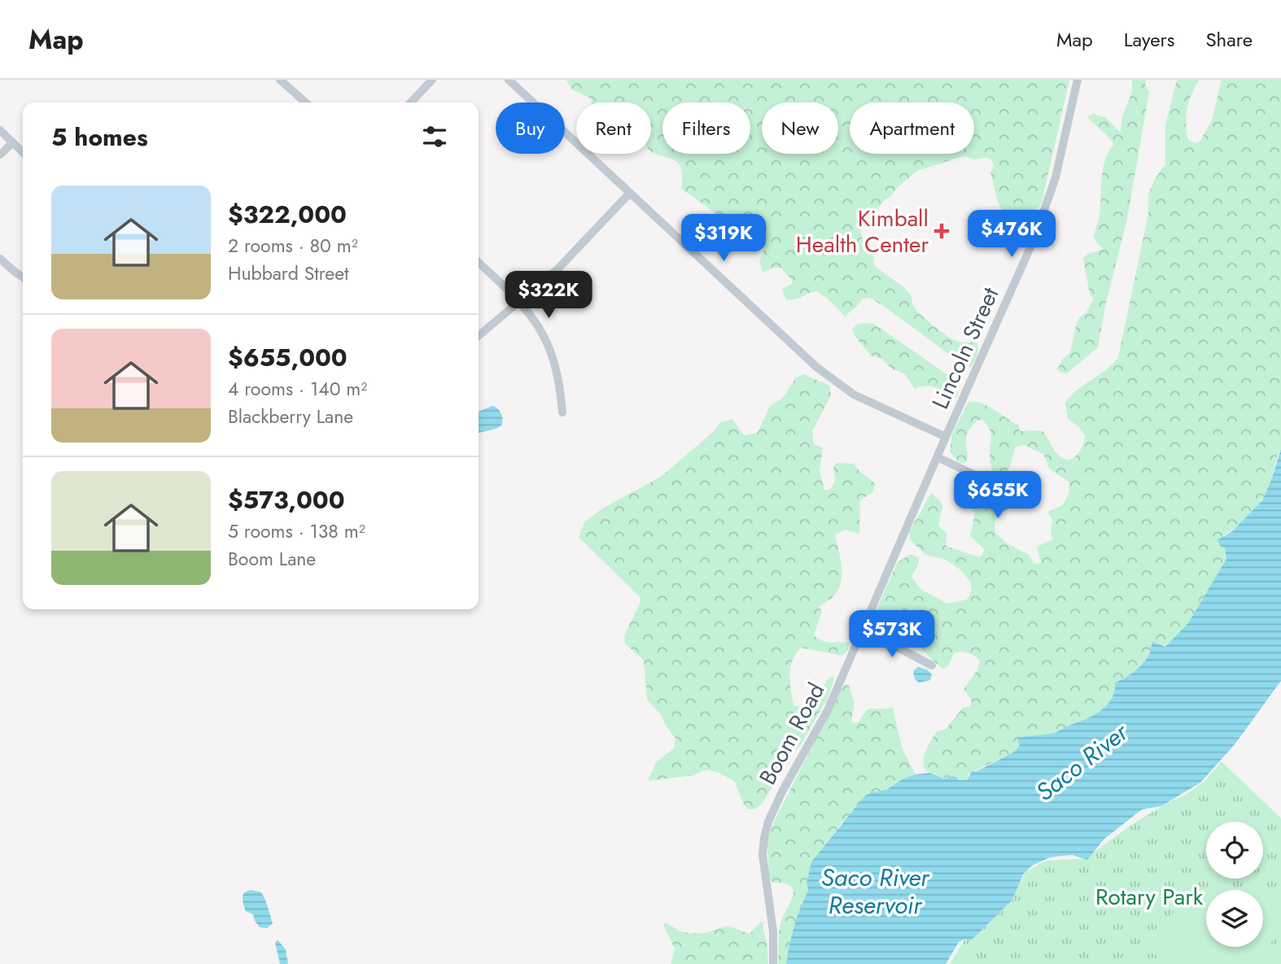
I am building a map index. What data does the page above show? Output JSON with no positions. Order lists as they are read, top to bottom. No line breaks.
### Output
{"streets":{"street":["Lincoln Street","Boom Road"]},"crossings":[["Lincoln Street","Boom Road"]],"water":["Saco River","Saco River Reservoir"],"parks":["Rotary Park"],"places":{"health":["Kimball Health Center"]},"page":{"header":"Map","nav":["Map","Layers","Share"],"chip":["Buy","Rent","Filters","New","Apartment"],"heading":"5 homes","list":[{"name":"$322,000","note":"2 rooms · 80 m² · Hubbard Street"},{"name":"$655,000","note":"4 rooms · 140 m² · Blackberry Lane"},{"name":"$573,000","note":"5 rooms · 138 m² · Boom Lane"}],"price":["$476K","$319K","$322K","$655K","$573K"]}}
